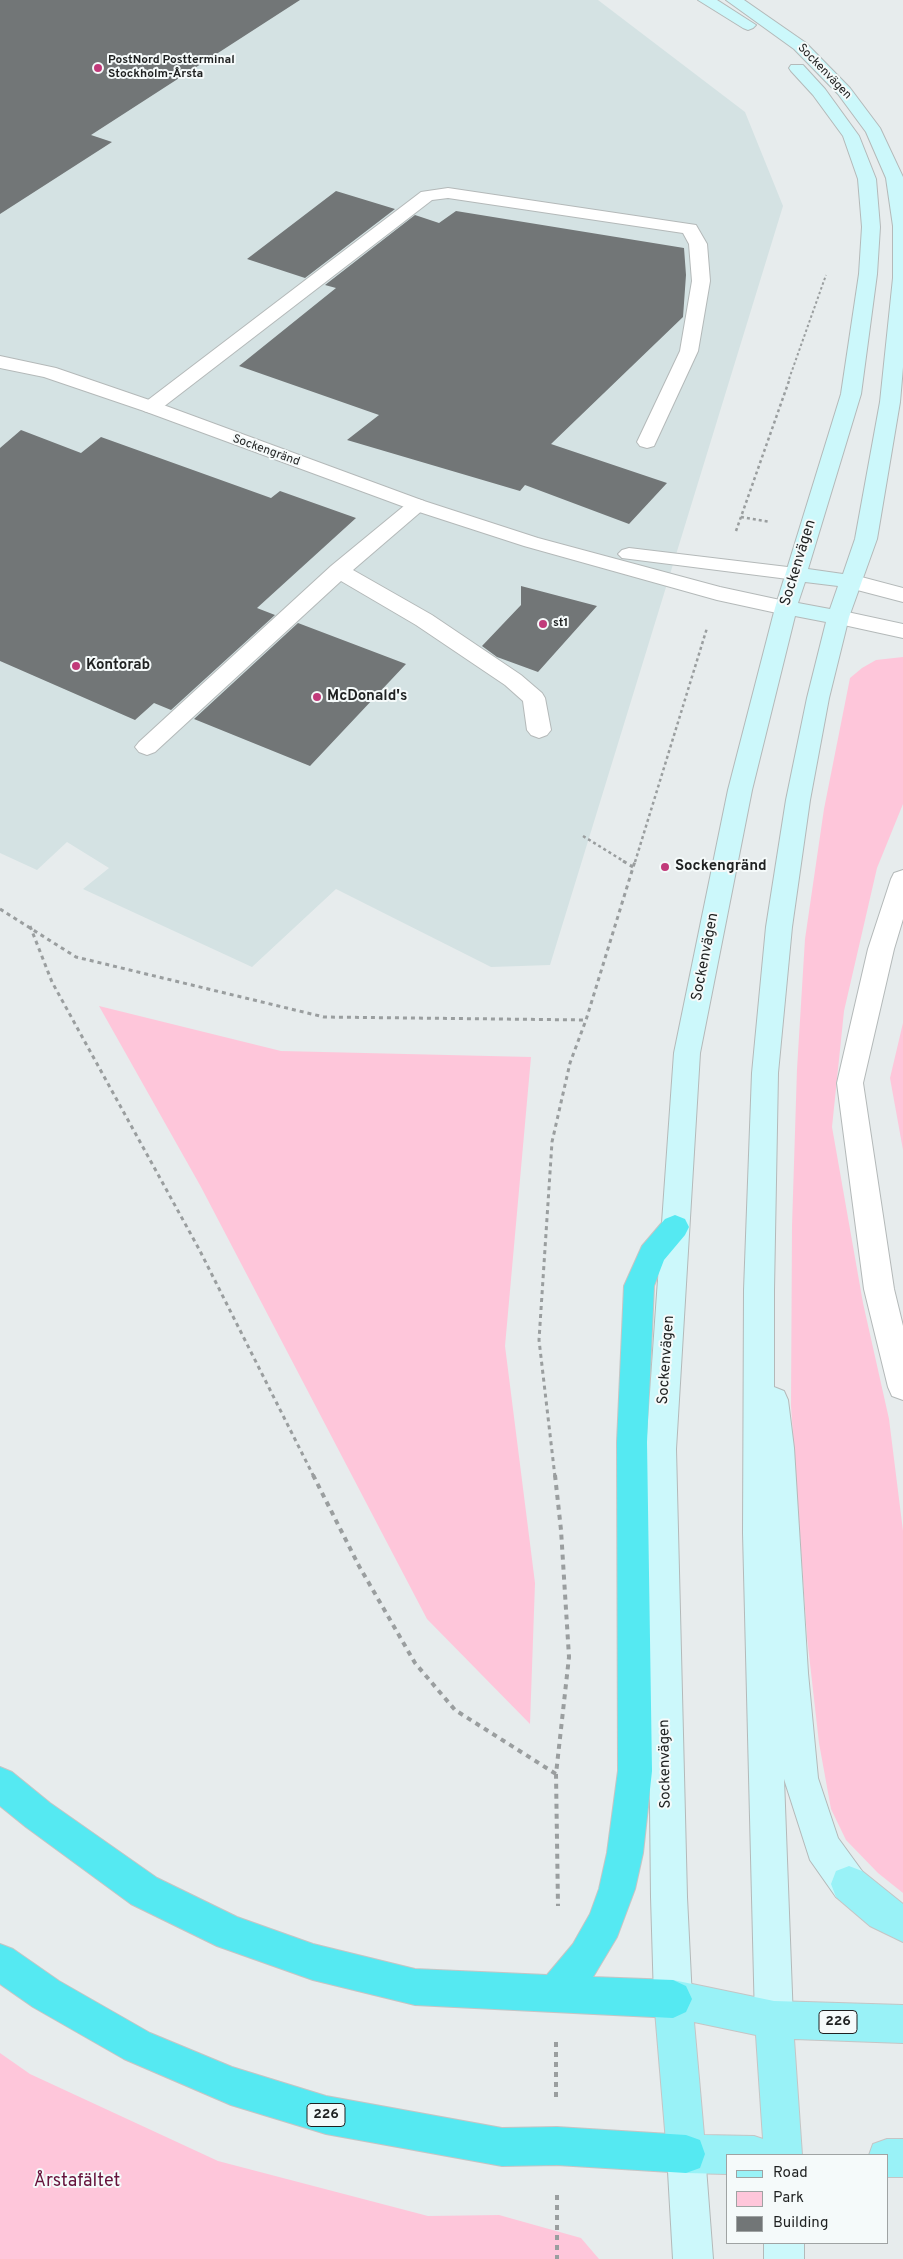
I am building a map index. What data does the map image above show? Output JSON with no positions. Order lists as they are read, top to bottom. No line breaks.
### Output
{"streets":{"highway":["226"],"main road":["Sockenvägen"],"street":["Sockengränd"]},"crossings":[["Sockenvägen","Sockengränd"],["Sockenvägen","226"]],"parks":["Årstafältet"],"places":["PostNord Postterminal Stockholm-Årsta","st1","Kontorab","McDonald's","Sockengränd"],"legend":["Road","Park","Building"]}
